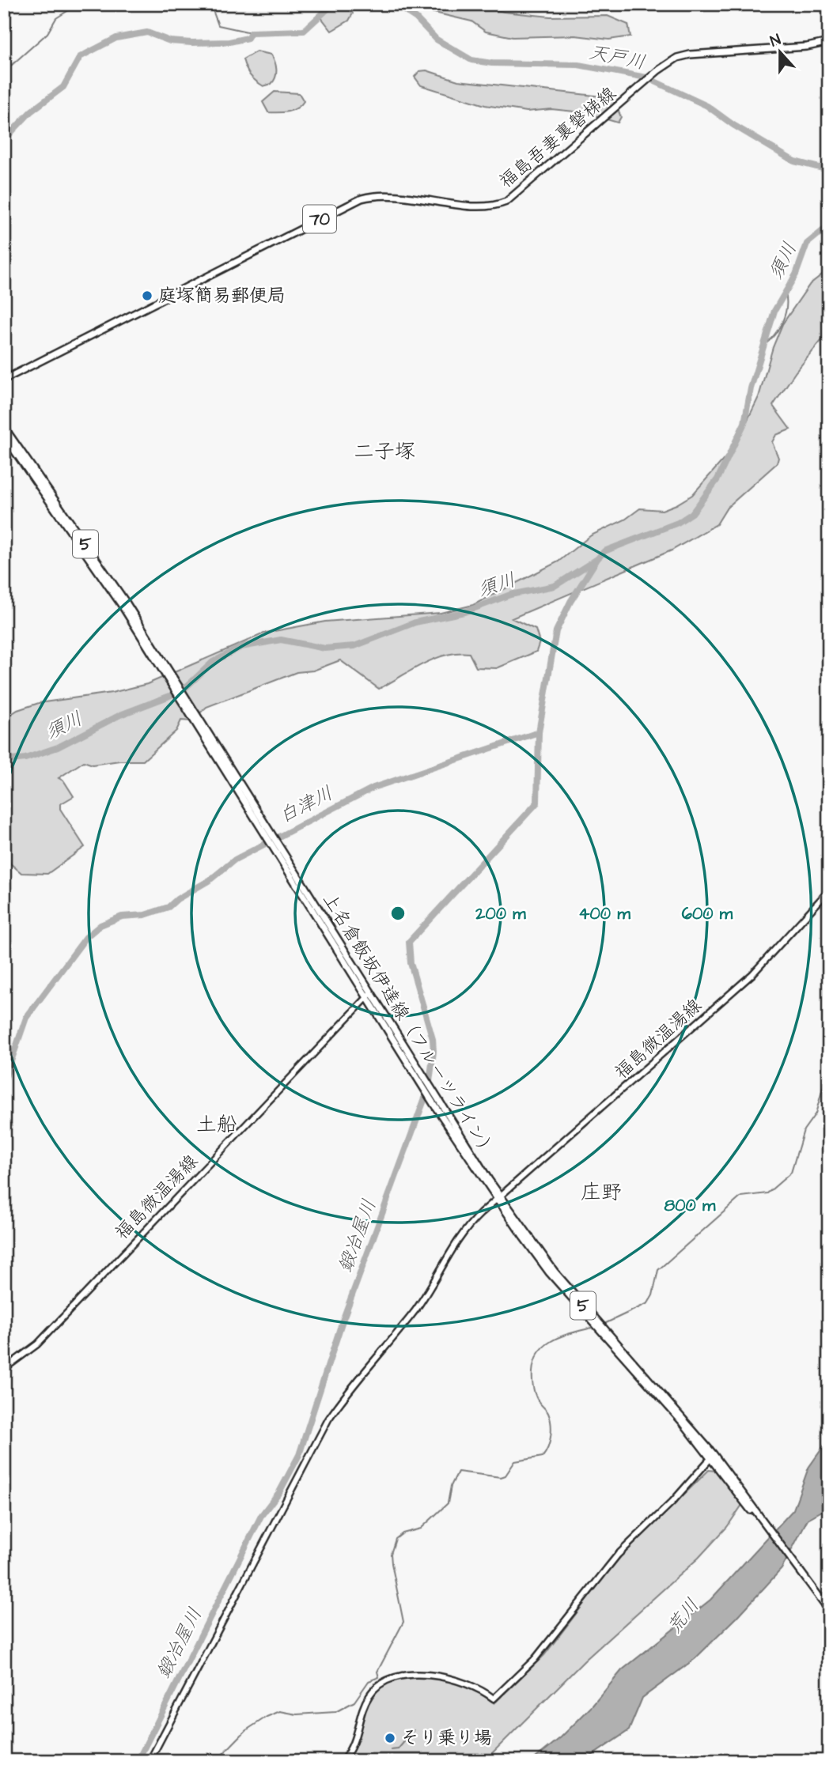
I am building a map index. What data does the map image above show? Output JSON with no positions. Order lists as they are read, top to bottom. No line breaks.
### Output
{"streets":{"main road":["福島吾妻裏磐梯線","70","5","上名倉飯坂伊達線（フルーツライン）"],"street":["福島微温湯線"]},"crossings":[["上名倉飯坂伊達線（フルーツライン）","福島微温湯線"]],"districts":["二子塚","土船","庄野"],"water":["天戸川","須川","白津川","鍛冶屋川","荒川"],"places":["庭塚簡易郵便局","そり乗り場"],"north":"top","rings":["200 m","400 m","600 m","800 m"]}
